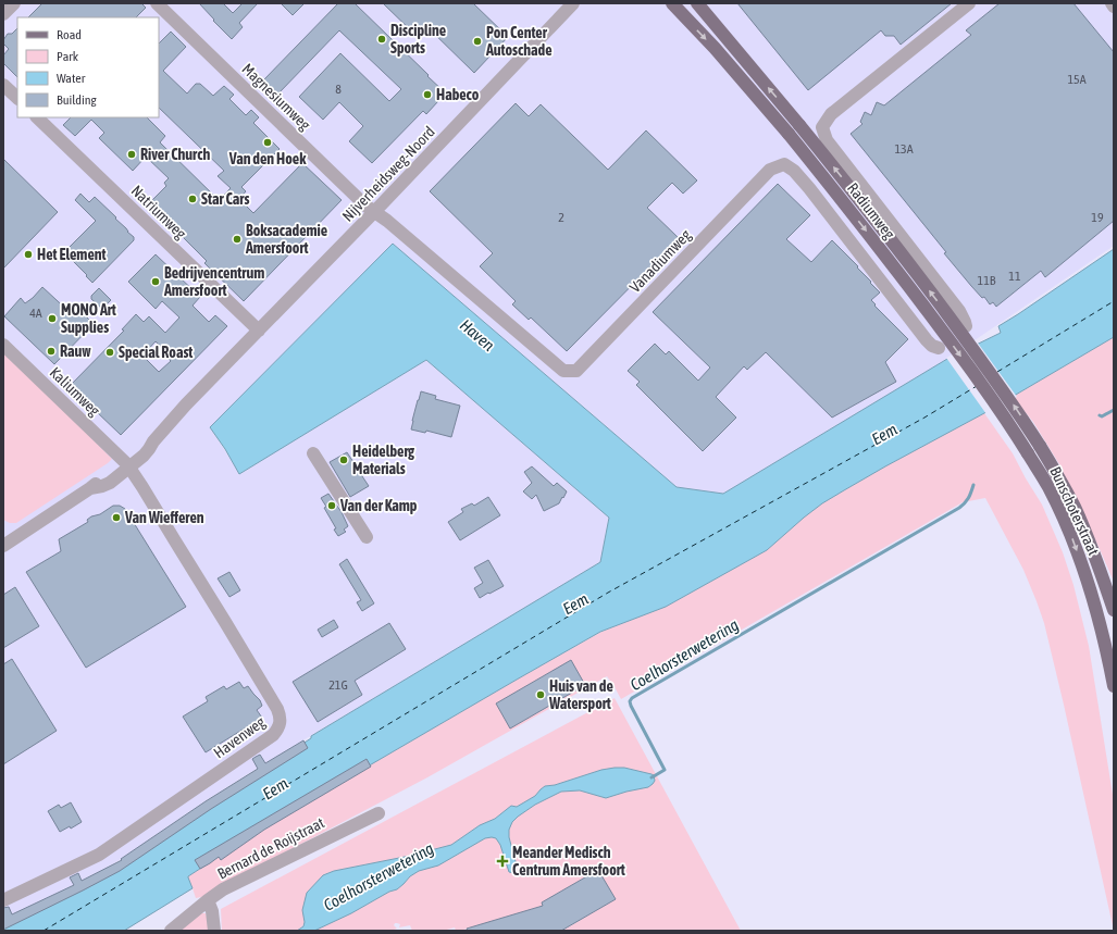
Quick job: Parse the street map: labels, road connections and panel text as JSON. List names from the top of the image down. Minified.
{"streets":{"main road":["Radiumweg","Bunschoterstraat"],"street":["Magnesiumweg","Nijverheidsweg-Noord","Natriumweg","Vanadiumweg","Kaliumweg","Havenweg","Bernard de Roijstraat"]},"crossings":[["Magnesiumweg","Nijverheidsweg-Noord"],["Magnesiumweg","Vanadiumweg"],["Nijverheidsweg-Noord","Natriumweg"],["Nijverheidsweg-Noord","Vanadiumweg"],["Nijverheidsweg-Noord","Kaliumweg"],["Nijverheidsweg-Noord","Havenweg"],["Radiumweg","Bunschoterstraat"],["Kaliumweg","Havenweg"]],"water":["Haven","Eem","Coelhorsterwetering"],"places":{"other":["Discipline Sports","Pon Center Autoschade","Habeco","Van den Hoek","River Church","Star Cars","Boksacademie Amersfoort","Het Element","Bedrijvencentrum Amersfoort","MONO Art Supplies","Rauw","Special Roast","Heidelberg Materials","Van der Kamp","Van Wiefferen","Huis van de Watersport"],"health":["Meander Medisch Centrum Amersfoort"]},"house_numbers":["15A","8","13A","2","19","11","11B","4A","21G"],"legend":["Road","Park","Water","Building"]}
